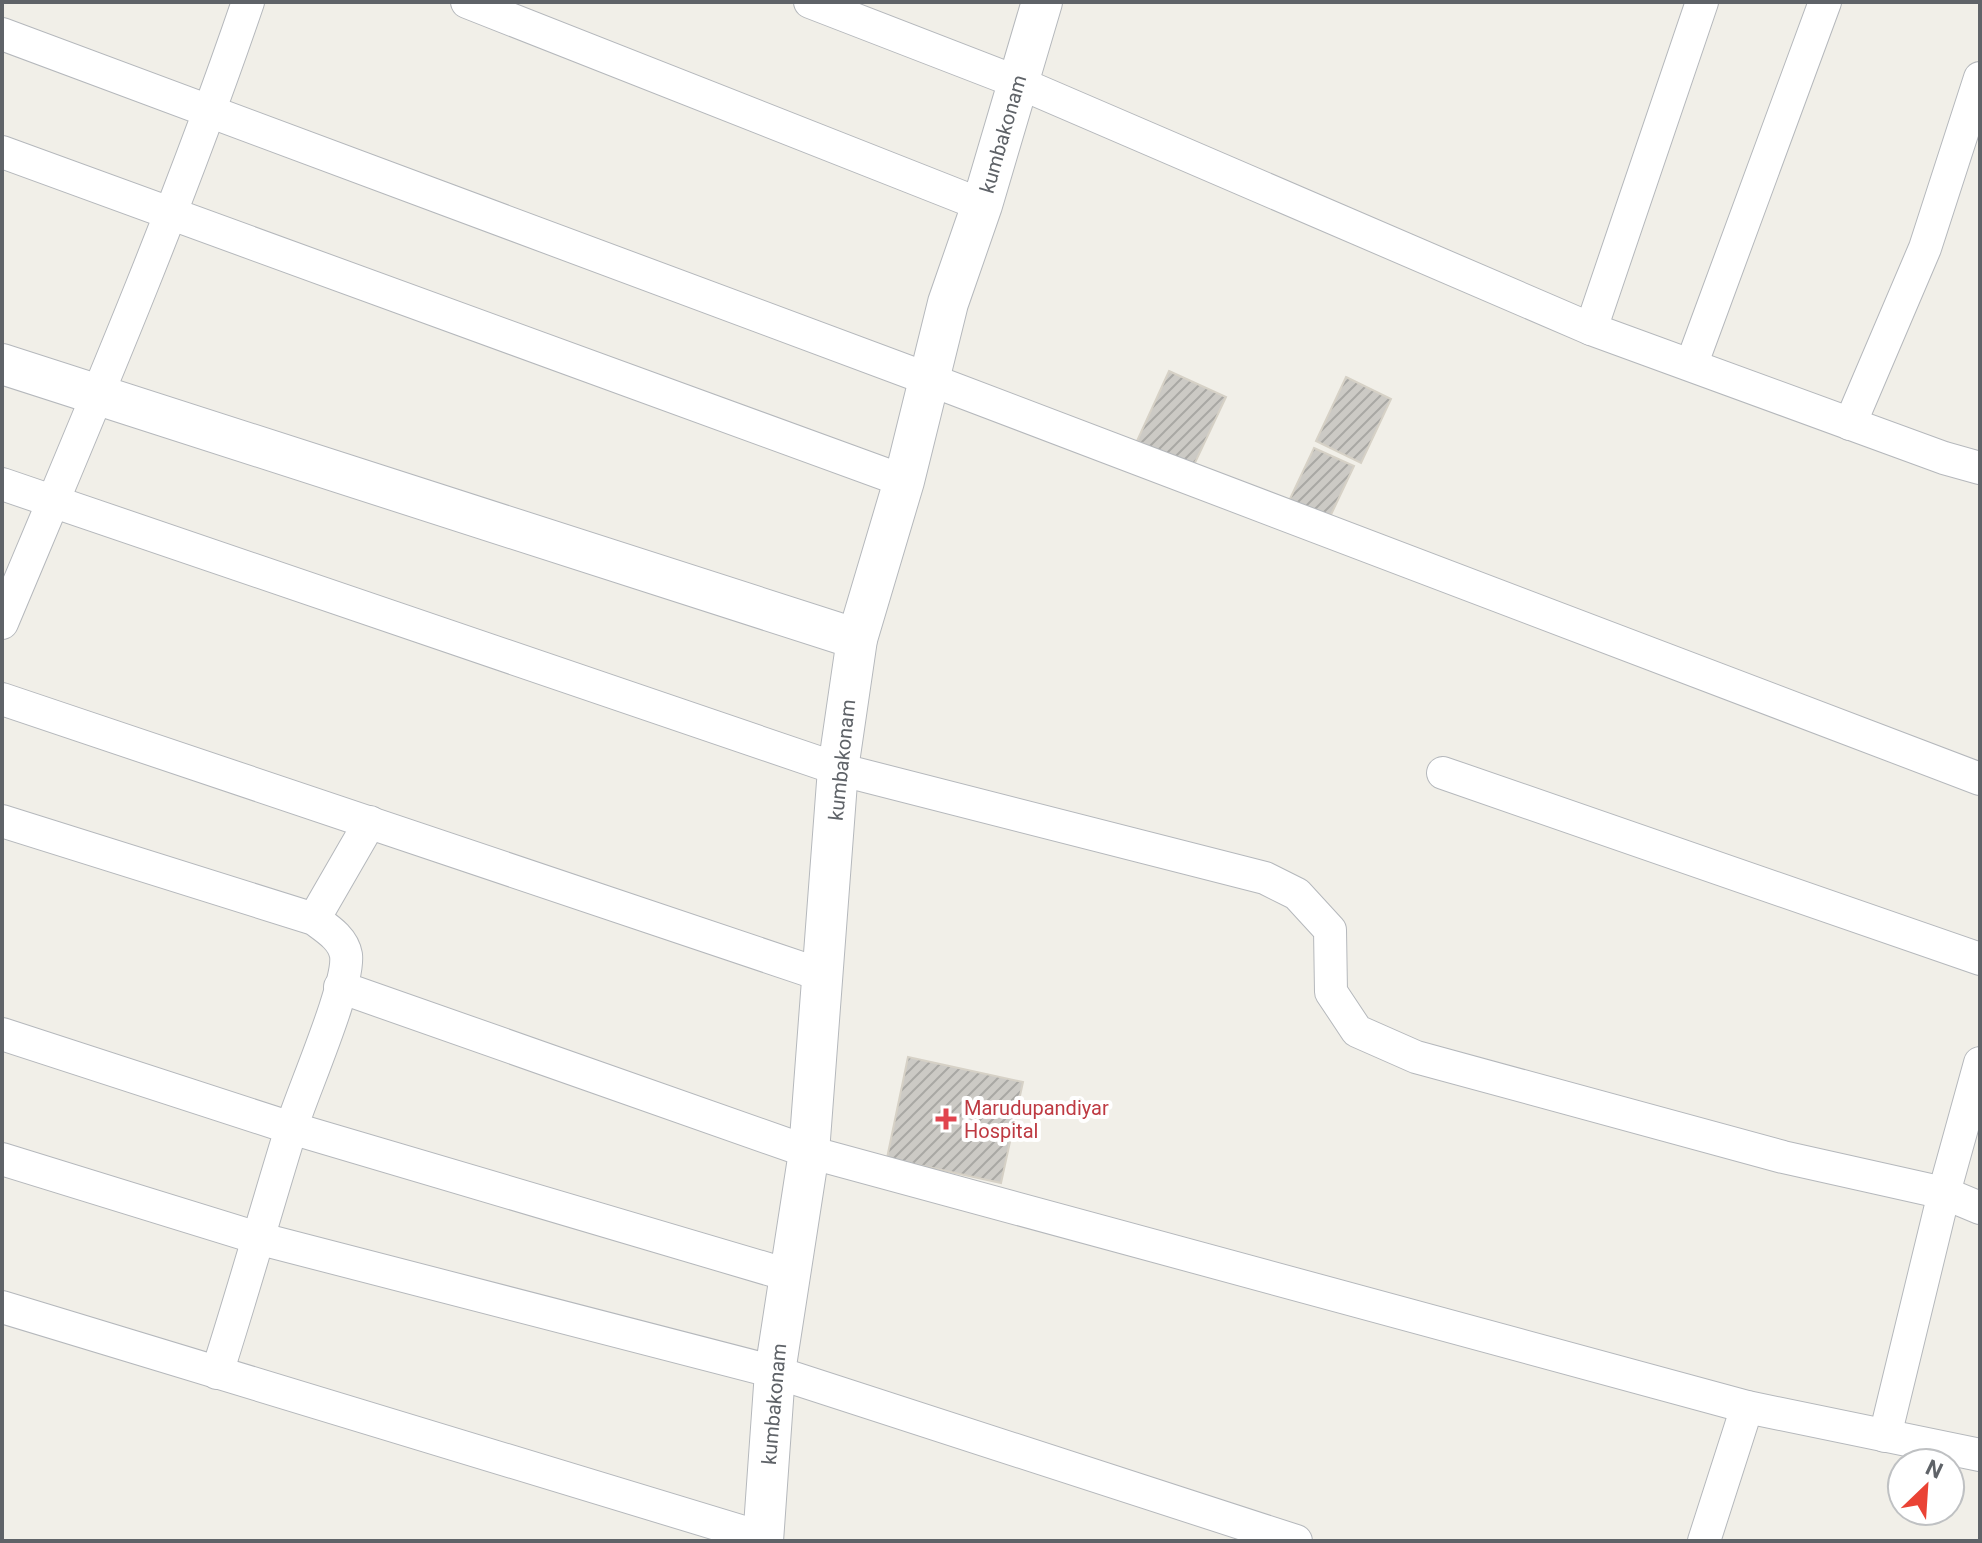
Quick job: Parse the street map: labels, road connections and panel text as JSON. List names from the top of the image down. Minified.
{"streets":{"street":["kumbakonam"]},"places":{"health":["Marudupandiyar Hospital"]},"north":"top right"}
